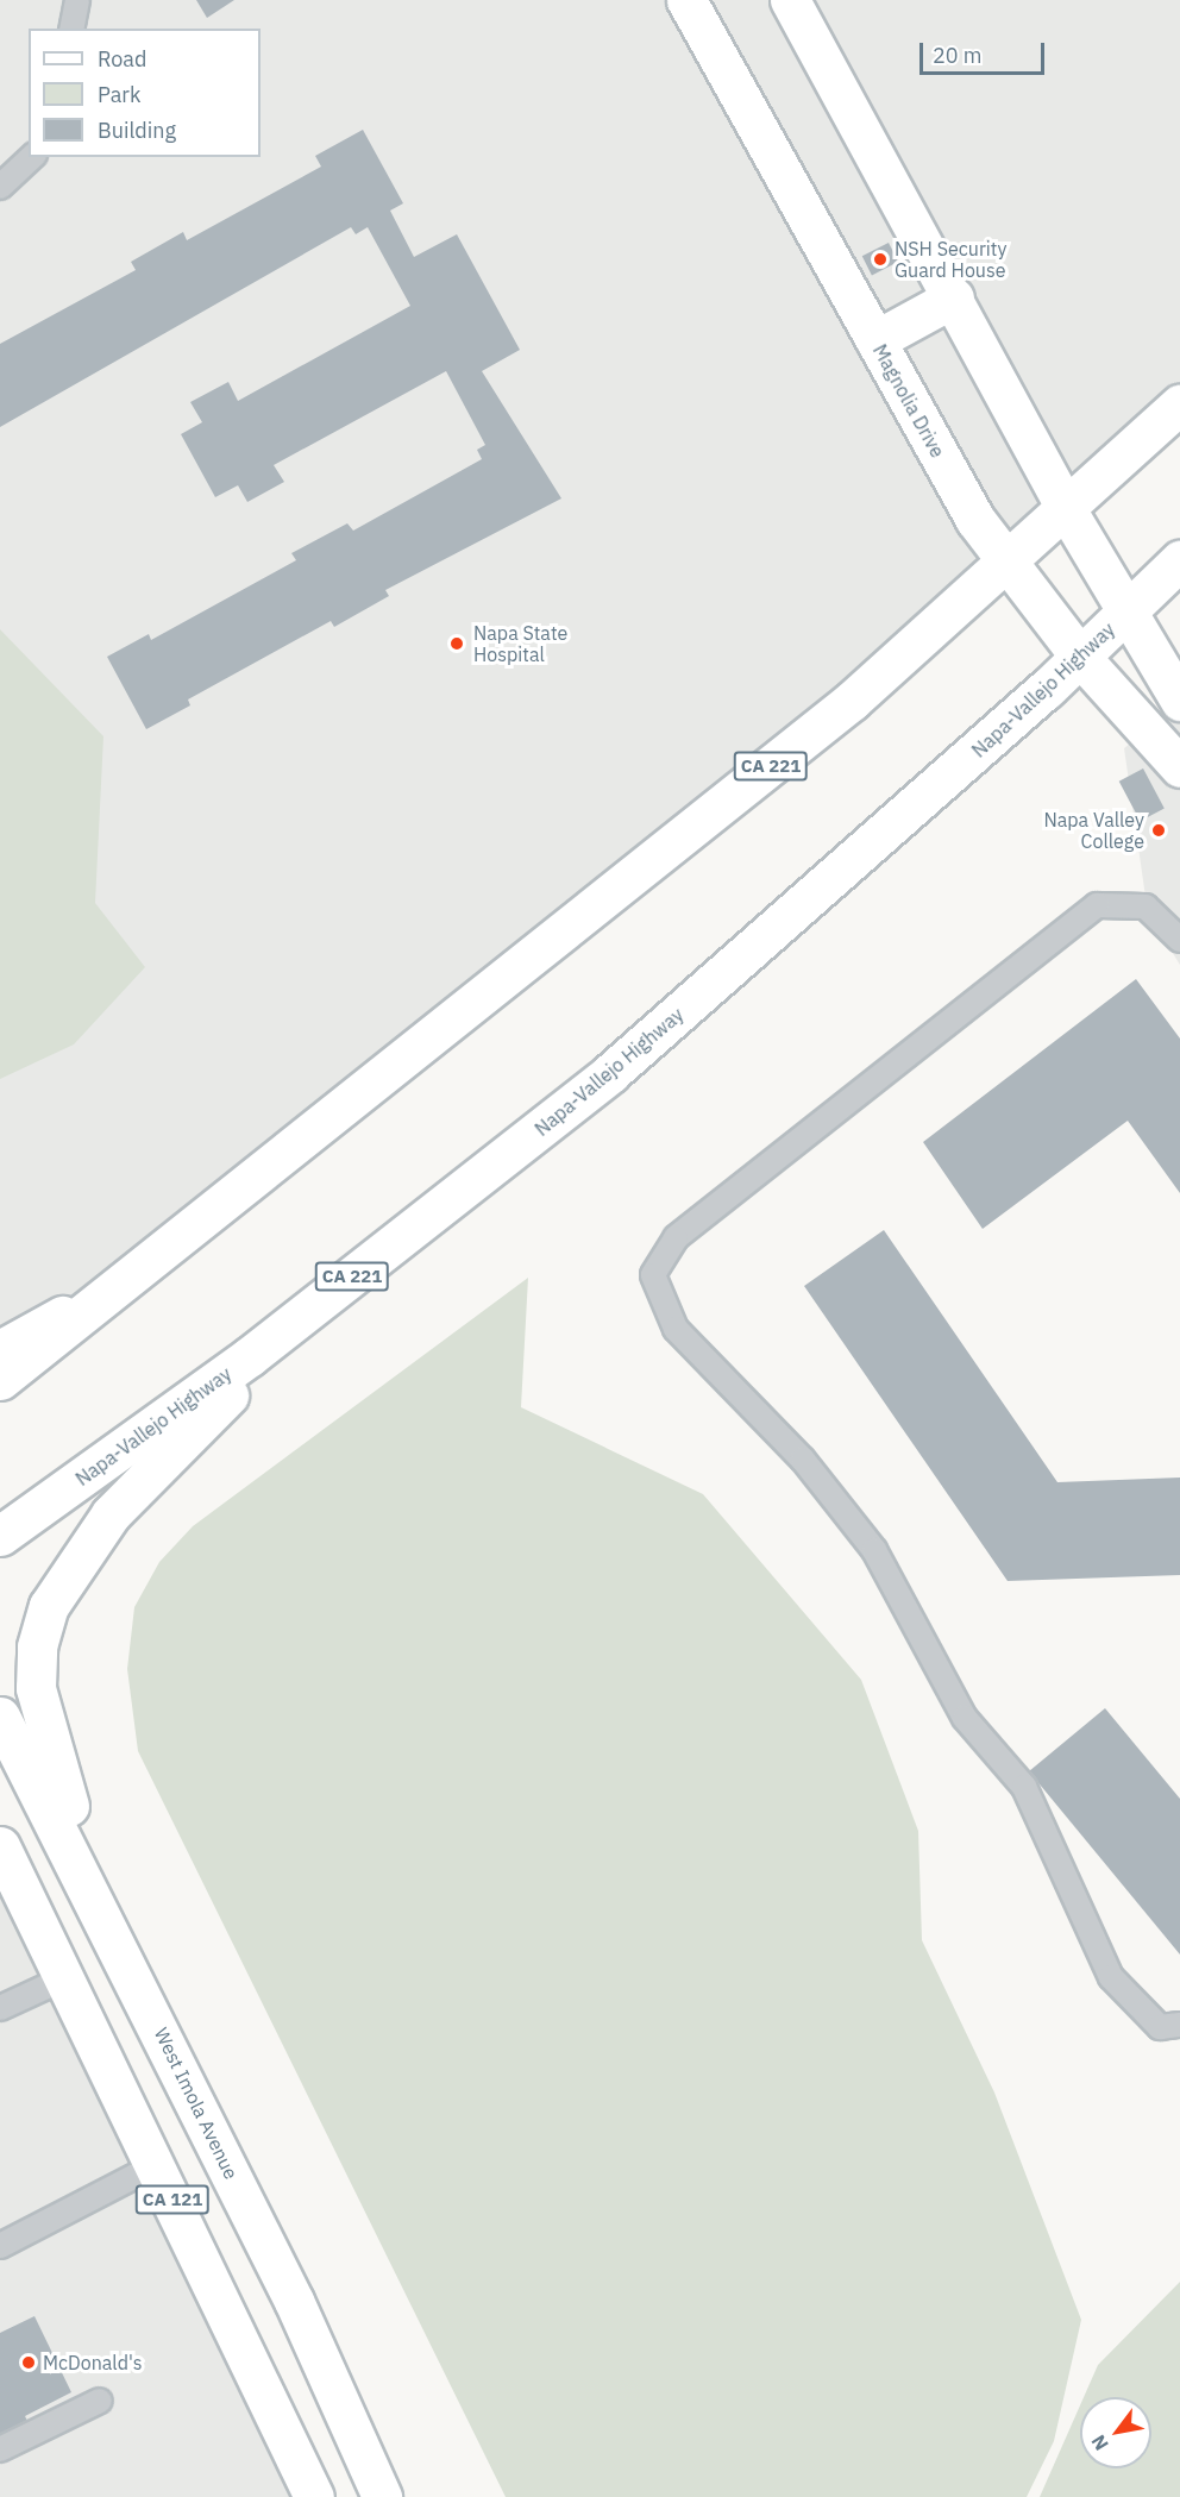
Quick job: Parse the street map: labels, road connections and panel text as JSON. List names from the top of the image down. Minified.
{"streets":{"main road":["Magnolia Drive","Napa-Vallejo Highway","CA 221","West Imola Avenue","CA 121"]},"crossings":[["Magnolia Drive","Napa-Vallejo Highway"],["Magnolia Drive","CA 221"]],"places":["NSH Security Guard House","Napa State Hospital","Napa Valley College","McDonald's"],"legend":["Road","Park","Building"],"scale_bar":"20 m","north":"bottom left"}
